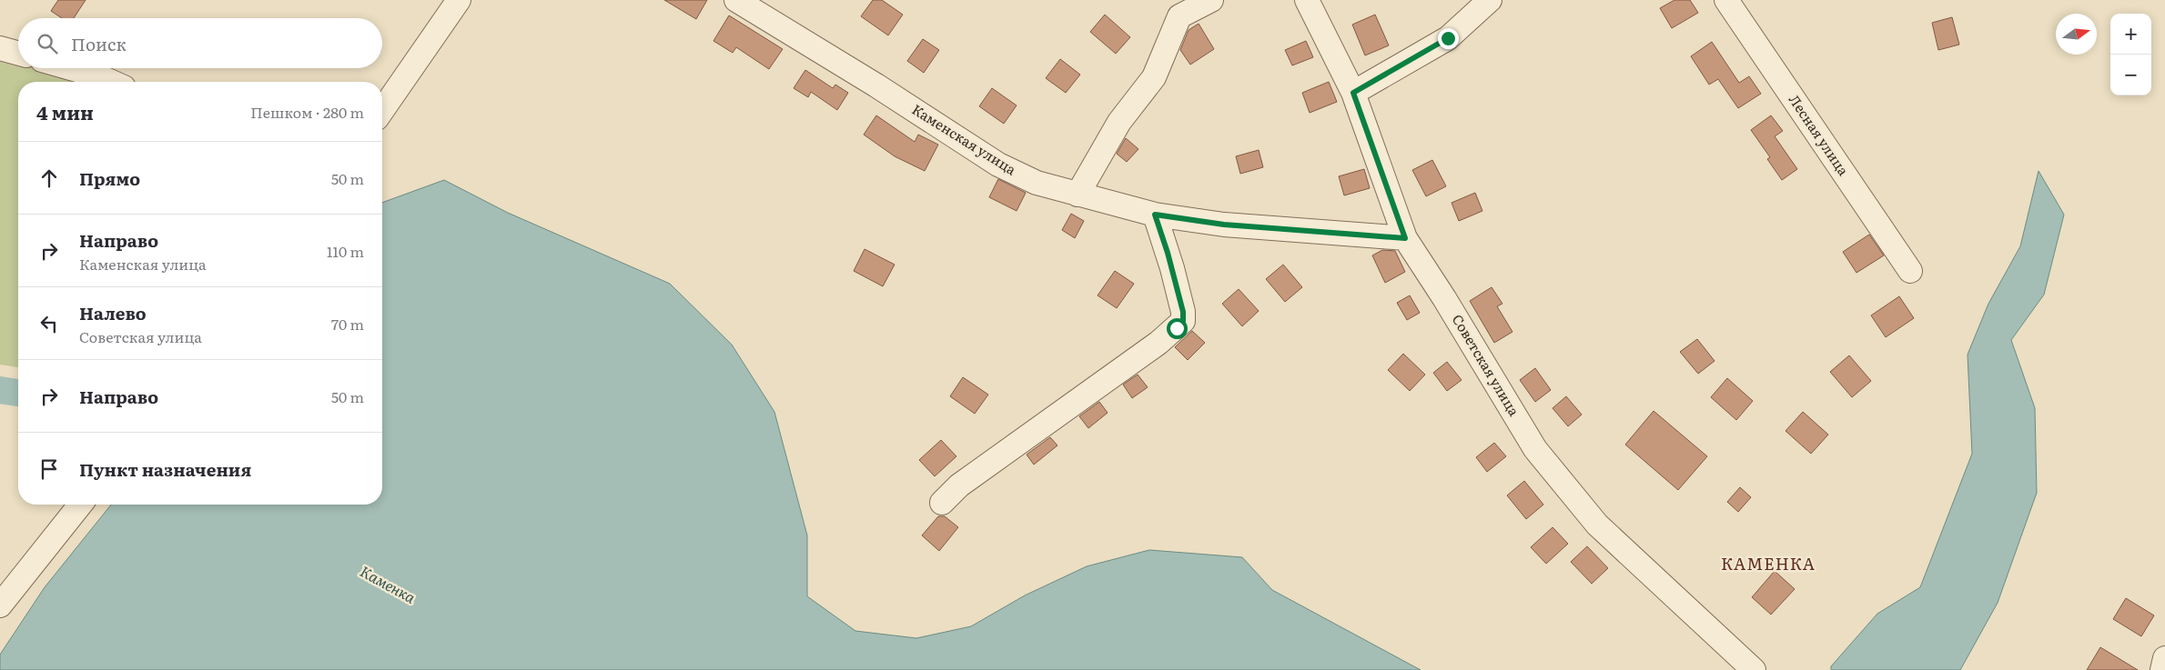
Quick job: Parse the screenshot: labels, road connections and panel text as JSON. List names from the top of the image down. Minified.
{"streets":{"street":["Лесная улица","Каменская улица","Советская улица"]},"crossings":[["Каменская улица","Советская улица"]],"districts":["КАМЕНКА"],"water":["Каменка"],"north":"right","page":{"map_buttons":["+","−"],"search":"Поиск","heading":["4 мин","Пешком · 280 m"],"list":[["Прямо","50 m"],["Направо","Каменская улица","110 m"],["Налево","Советская улица","70 m"],["Направо","50 m"],"Пункт назначения"]}}
